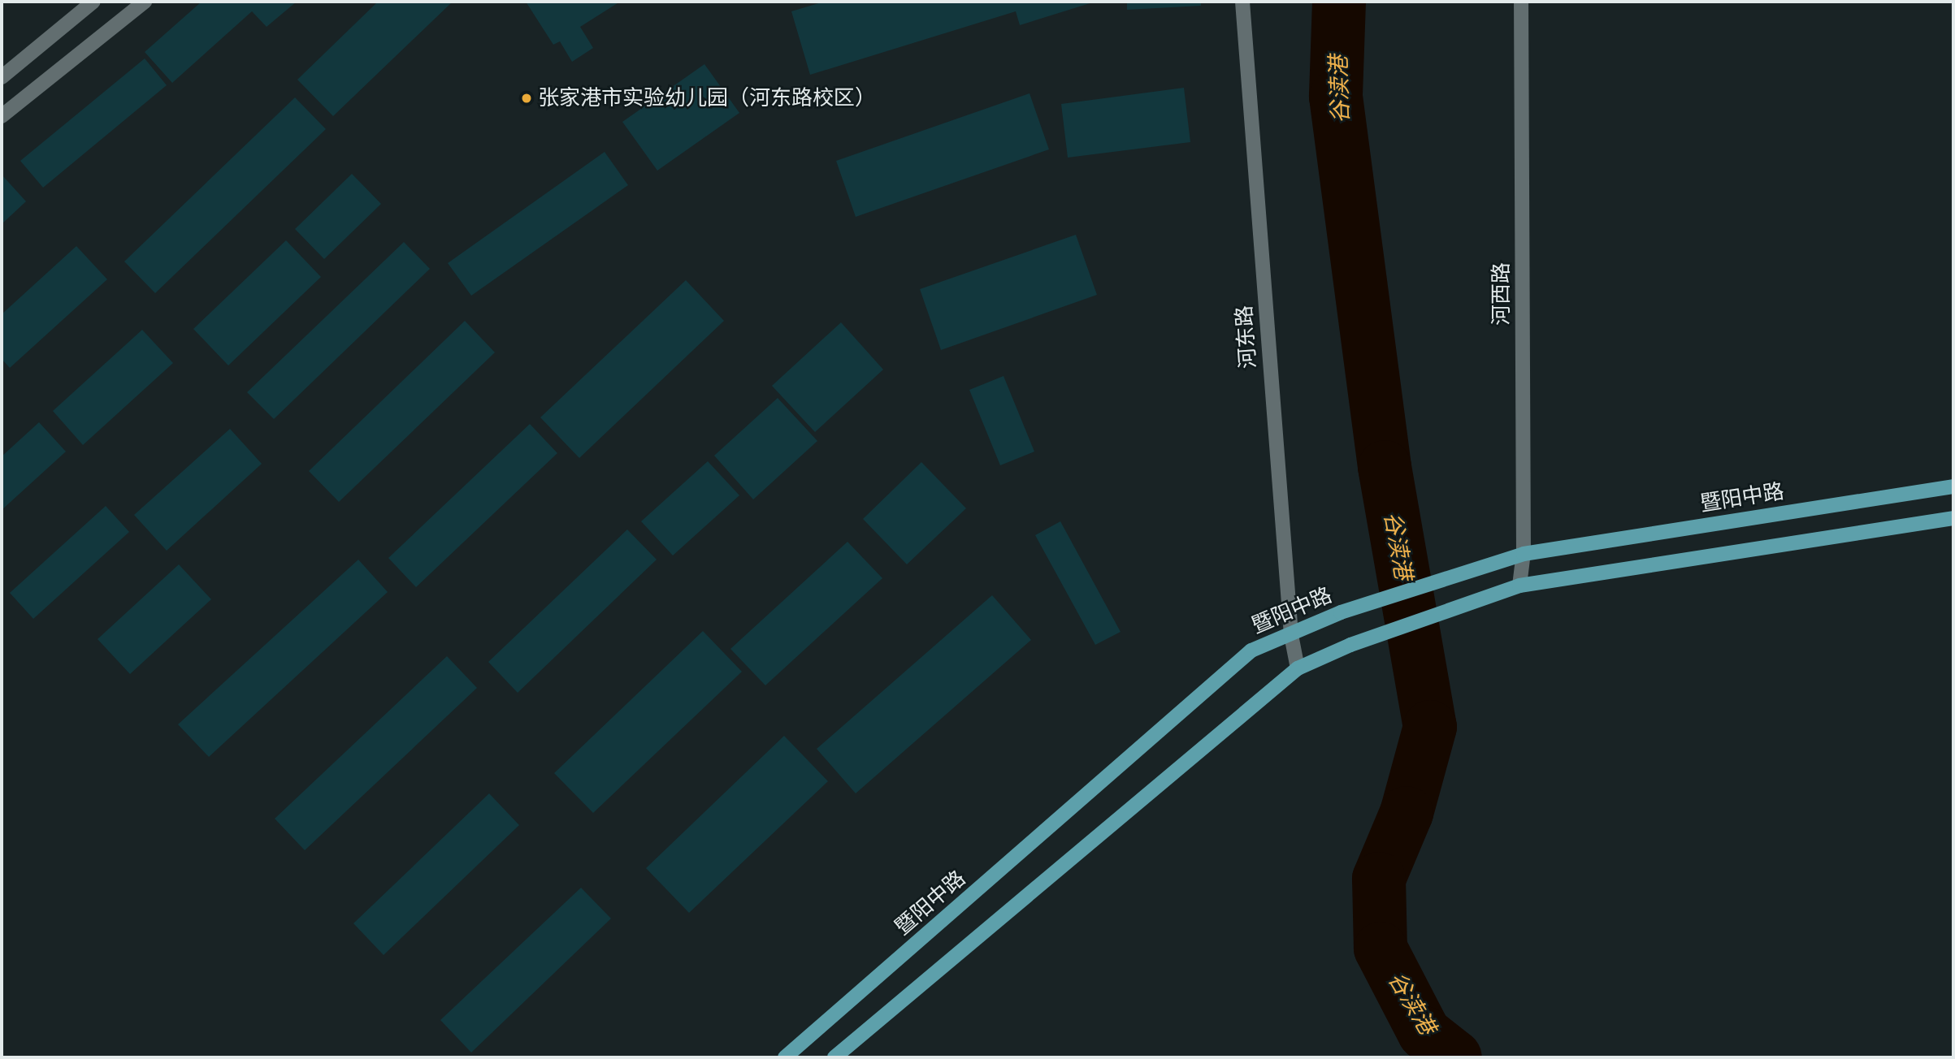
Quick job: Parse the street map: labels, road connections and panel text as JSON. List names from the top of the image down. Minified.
{"streets":{"main road":["暨阳中路"],"street":["河西路","河东路"]},"crossings":[["河西路","暨阳中路"],["河东路","暨阳中路"]],"water":["谷渎港"],"places":["张家港市实验幼儿园（河东路校区）"]}
